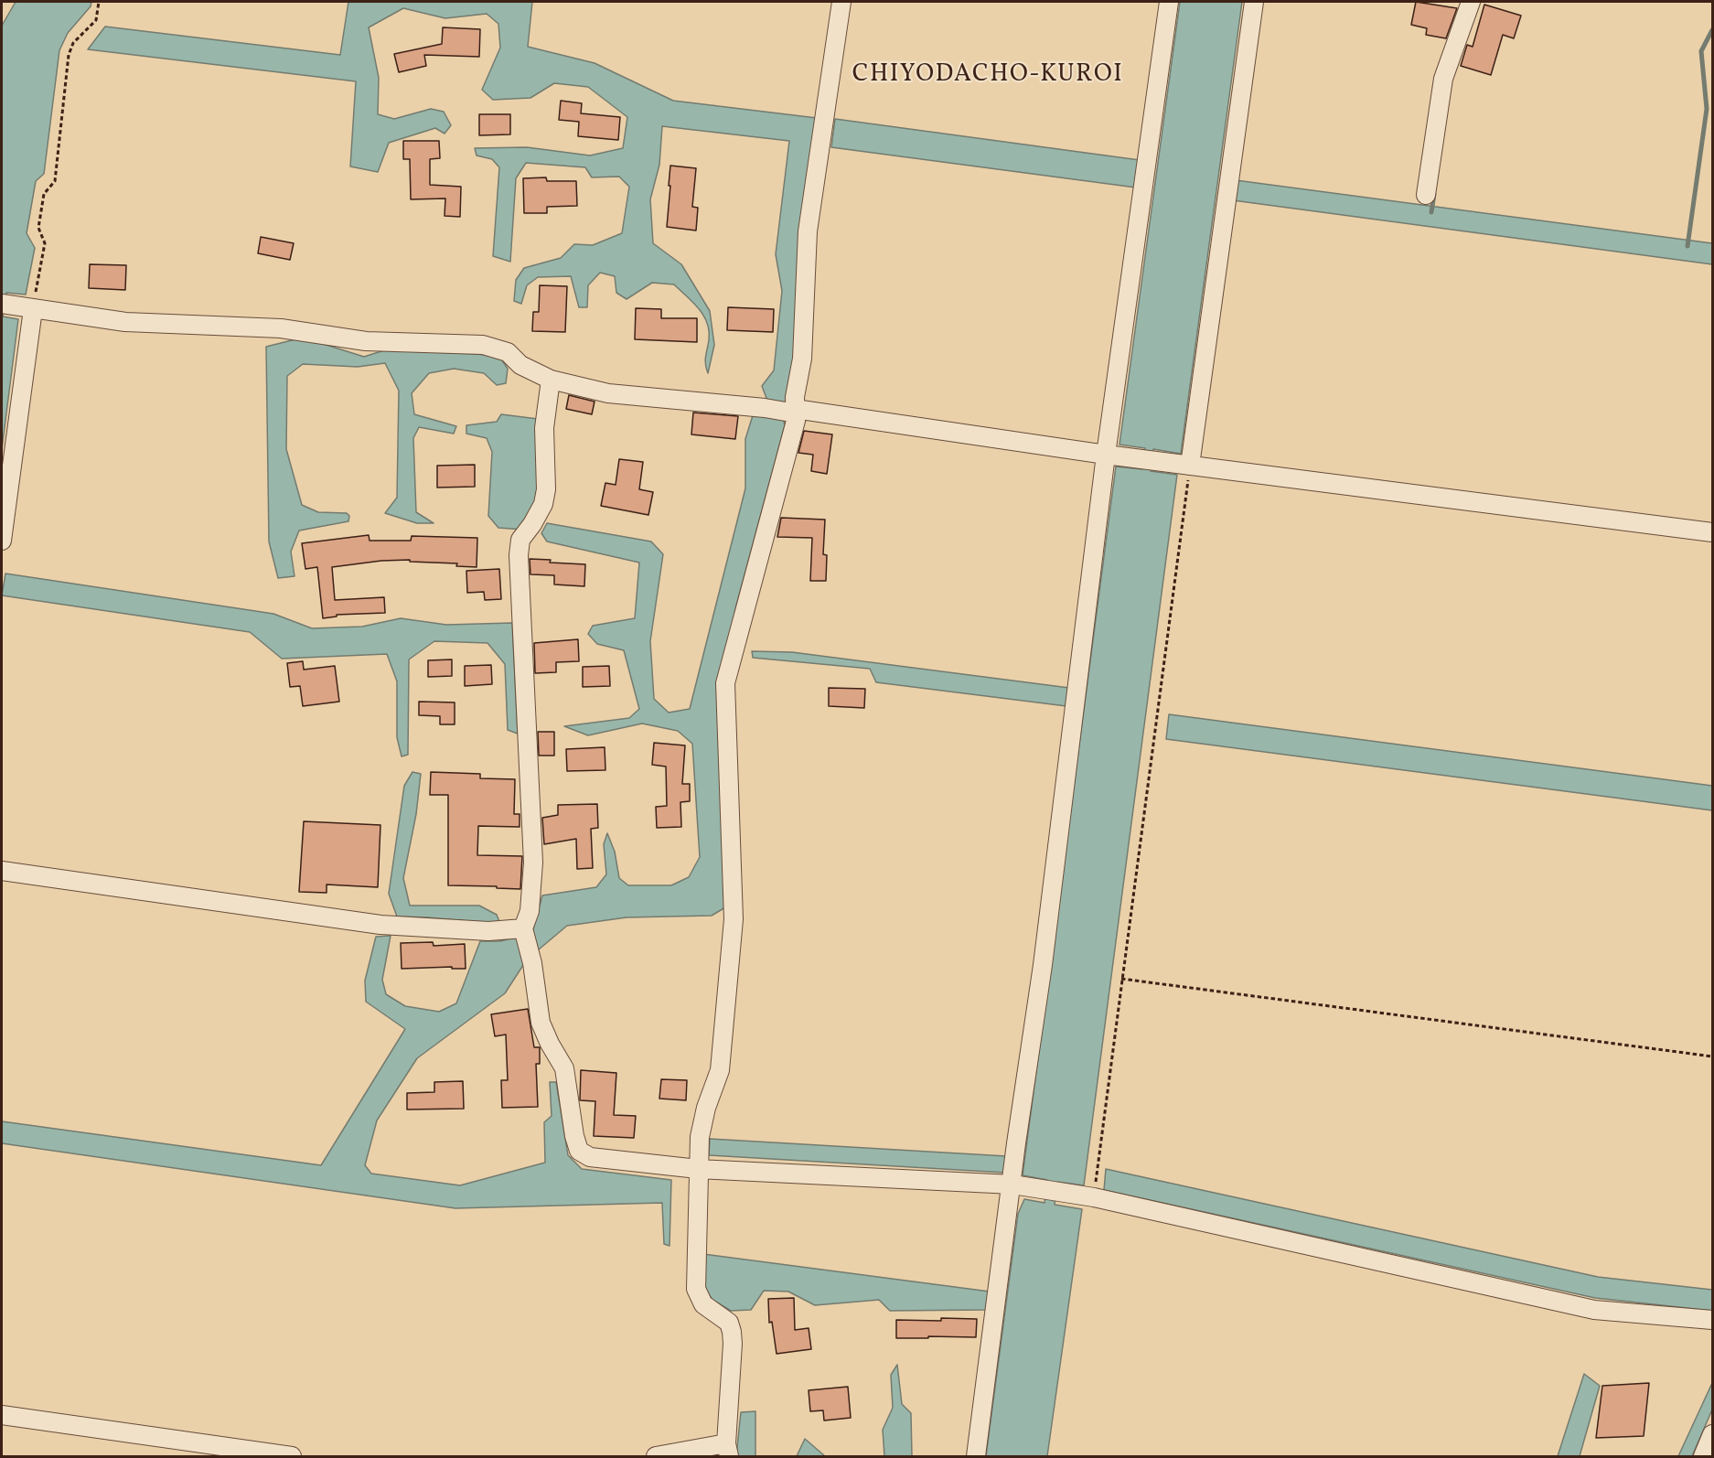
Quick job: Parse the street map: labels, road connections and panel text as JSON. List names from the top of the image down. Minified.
{"districts":["CHIYODACHO-KUROI"]}
